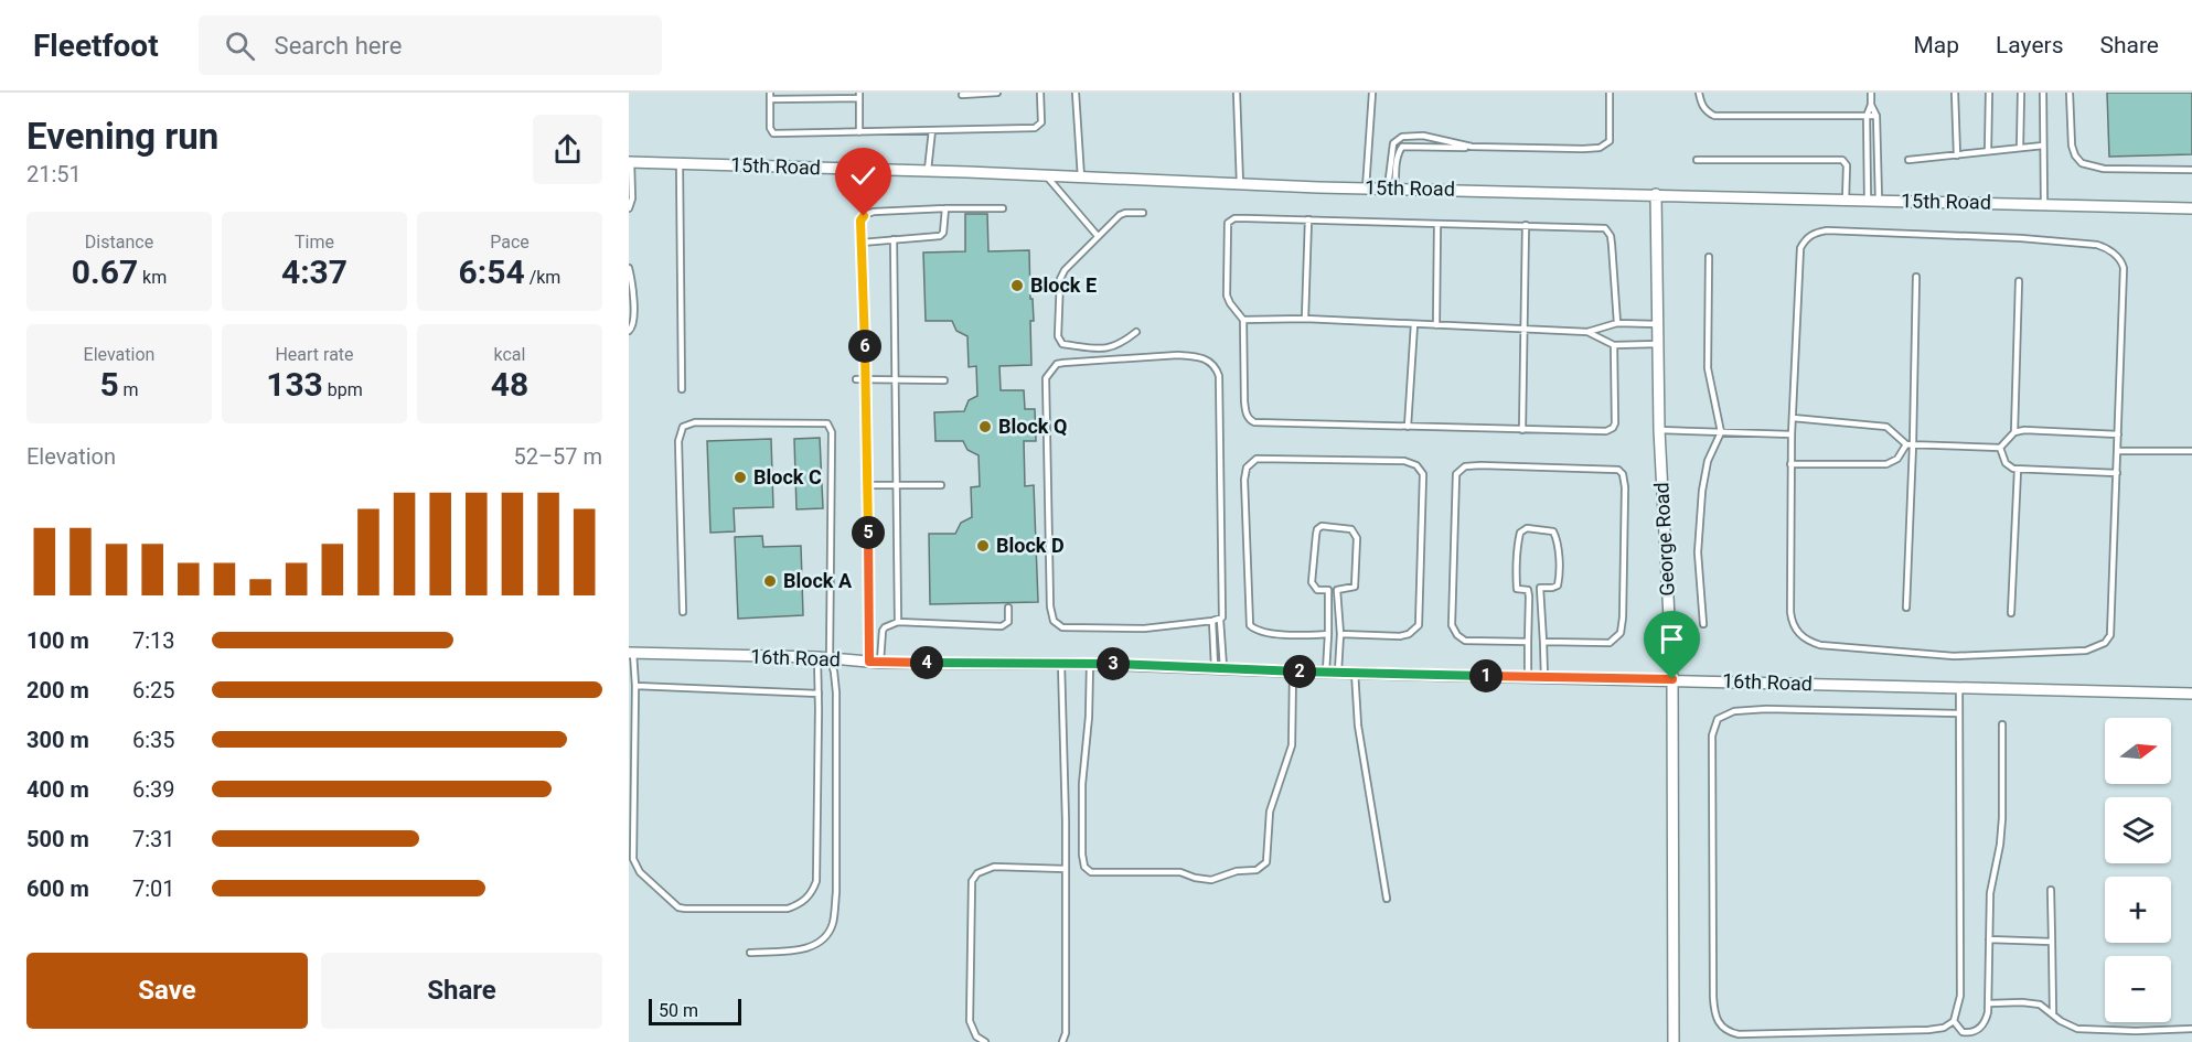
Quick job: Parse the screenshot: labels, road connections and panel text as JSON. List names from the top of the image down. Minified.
{"streets":{"street":["15th Road","George Road","16th Road"]},"crossings":[["15th Road","George Road"],["George Road","16th Road"]],"places":["Block E","Block Q","Block C","Block D","Block A"],"scale_bar":"50 m","north":"right","page":{"header":"Fleetfoot","search":"Search here","nav":["Map","Layers","Share"],"heading":["Evening run","21:51"],"stats":[["Distance","0.67 km"],["Time","4:37"],["Pace","6:54 /km"],["Elevation","5 m"],["Heart rate","133 bpm"],["kcal","48"]],"pins":["6","5","4","3","2","1"],"chart":["Elevation","52–57 m"],"list":[{"name":"100 m","note":"7:13"},{"name":"200 m","note":"6:25"},{"name":"300 m","note":"6:35"},{"name":"400 m","note":"6:39"},{"name":"500 m","note":"7:31"},{"name":"600 m","note":"7:01"}],"map_buttons":["+","−"],"buttons":["Save","Share"],"scale":"50 m"}}
